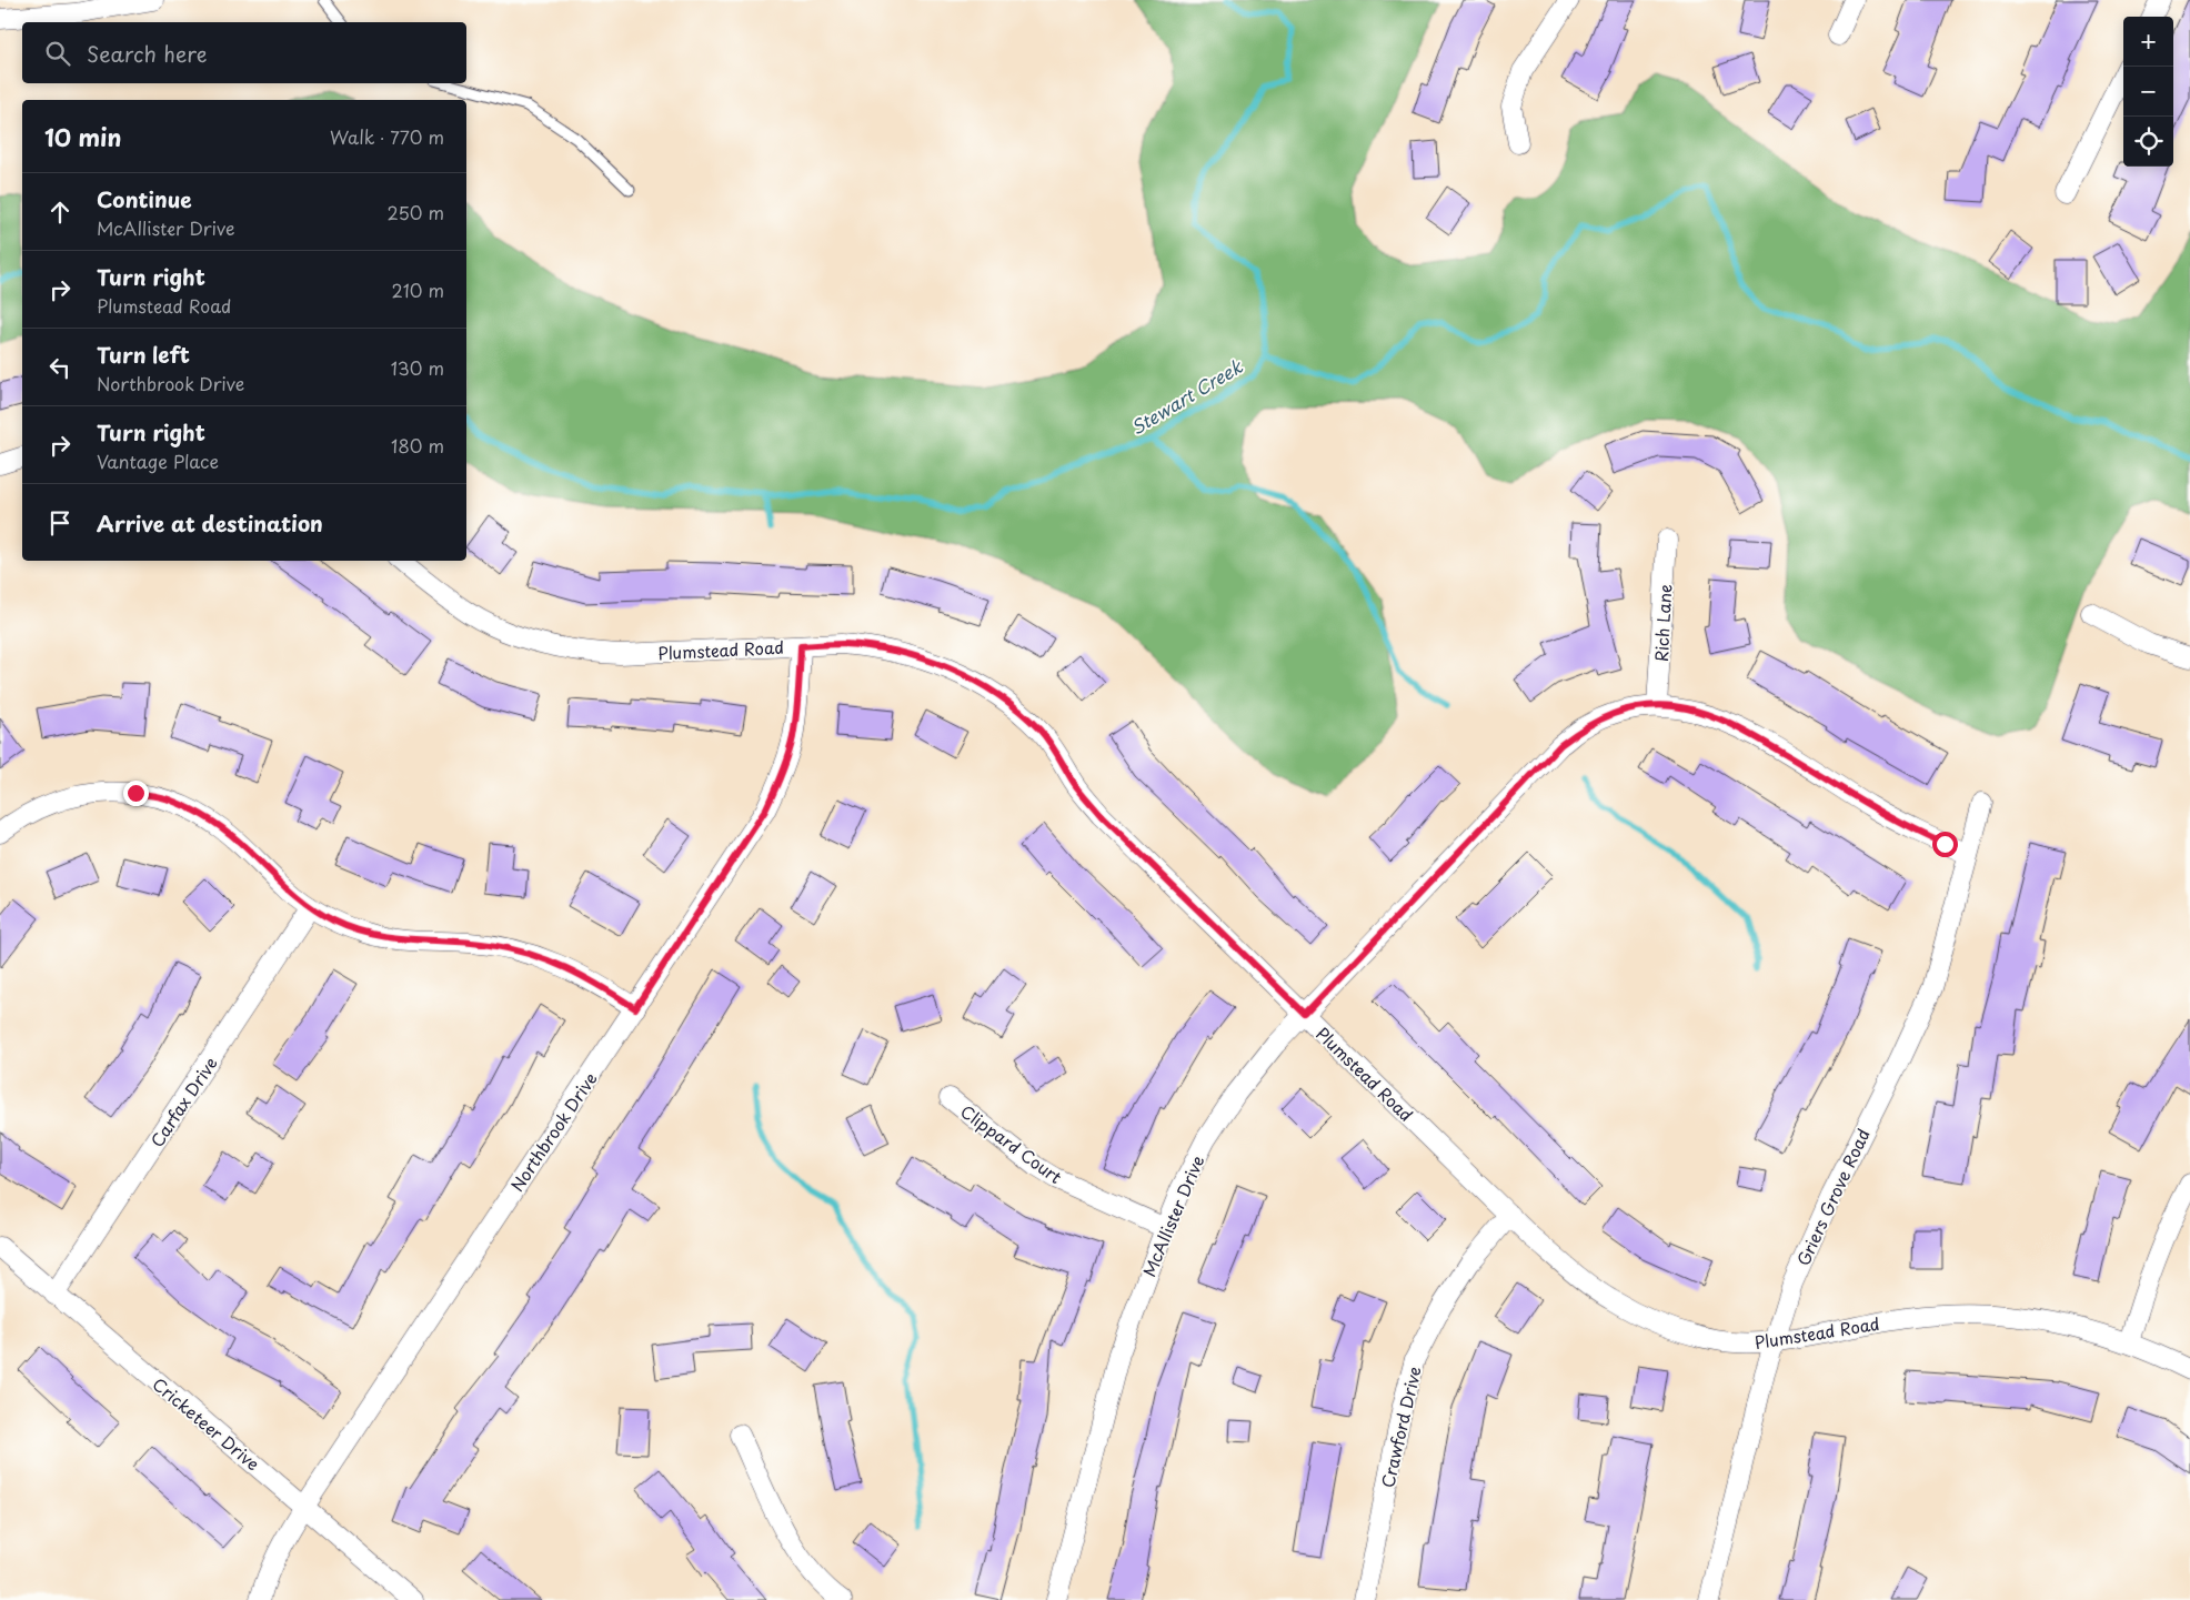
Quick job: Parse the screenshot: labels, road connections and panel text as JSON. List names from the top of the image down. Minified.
{"streets":{"street":["Rich Lane","Plumstead Road","Carfax Drive","Northbrook Drive","Clippard Court","Griers Grove Road","McAllister Drive","Cricketeer Drive","Crawford Drive"]},"crossings":[["Rich Lane","McAllister Drive"],["Plumstead Road","Northbrook Drive"],["Plumstead Road","Griers Grove Road"],["Plumstead Road","McAllister Drive"],["Plumstead Road","Crawford Drive"],["Carfax Drive","Cricketeer Drive"],["Northbrook Drive","Cricketeer Drive"],["Clippard Court","McAllister Drive"],["Griers Grove Road","McAllister Drive"]],"water":["Stewart Creek"],"page":{"map_buttons":["+","−"],"search":"Search here","heading":["10 min","Walk · 770 m"],"list":[["Continue","McAllister Drive","250 m"],["Turn right","Plumstead Road","210 m"],["Turn left","Northbrook Drive","130 m"],["Turn right","Vantage Place","180 m"],"Arrive at destination"]}}
